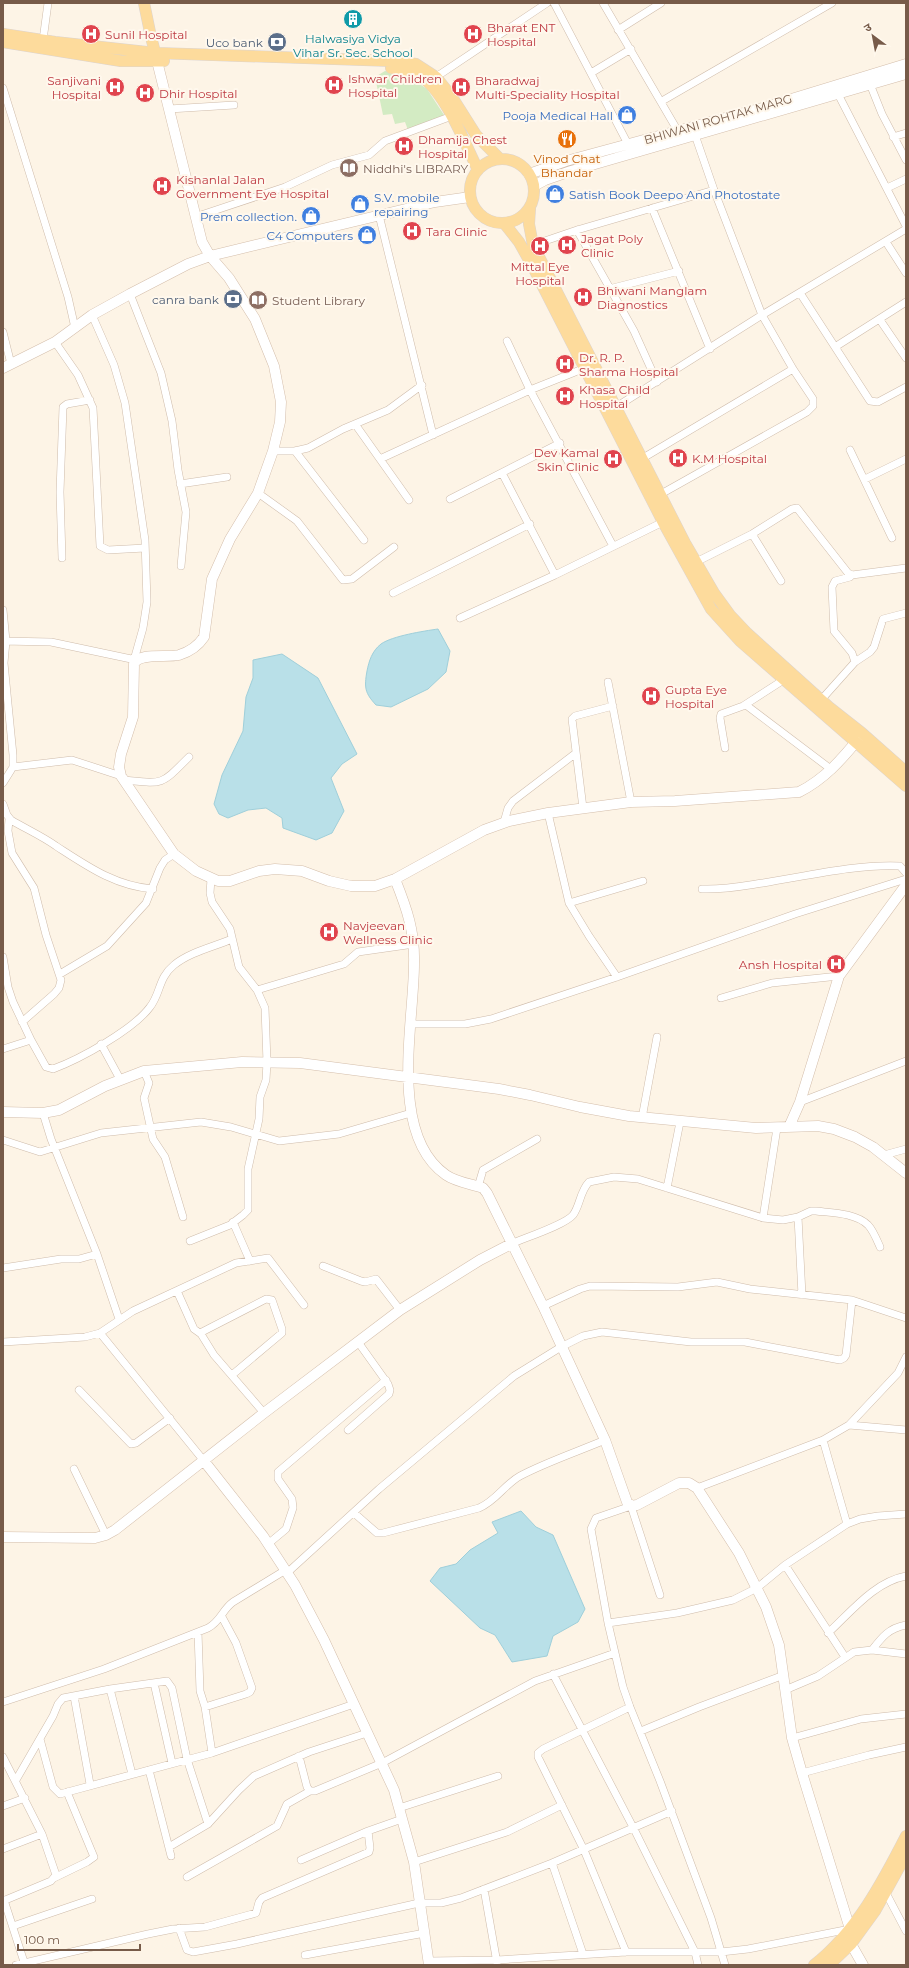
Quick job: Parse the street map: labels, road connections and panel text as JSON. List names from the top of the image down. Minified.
{"streets":{"street":["BHIWANI ROHTAK MARG"]},"places":{"building":["Halwasiya Vidya Vihar Sr. Sec. School"],"hospital":["Sunil Hospital","Bharat ENT Hospital","Ishwar Children Hospital","Sanjivani Hospital","Bharadwaj Multi-Speciality Hospital","Dhir Hospital","Dhamija Chest Hospital","Kishanlal Jalan Government Eye Hospital","Tara Clinic","Jagat Poly Clinic","Mittal Eye Hospital","Bhiwani Manglam Diagnostics","Dr. R. P. Sharma Hospital","Khasa Child Hospital","K.M Hospital","Dev Kamal Skin Clinic","Gupta Eye Hospital","Navjeevan Wellness Clinic","Ansh Hospital"],"bank":["Uco bank","canra bank"],"shop":["Pooja Medical Hall","Satish Book Deepo And Photostate","S.V. mobile repairing","Prem collection.","C4 Computers"],"restaurant":["Vinod Chat Bhandar"],"library":["Niddhi's LIBRARY","Student Library"]},"scale_bar":"100 m","north":"top left"}
